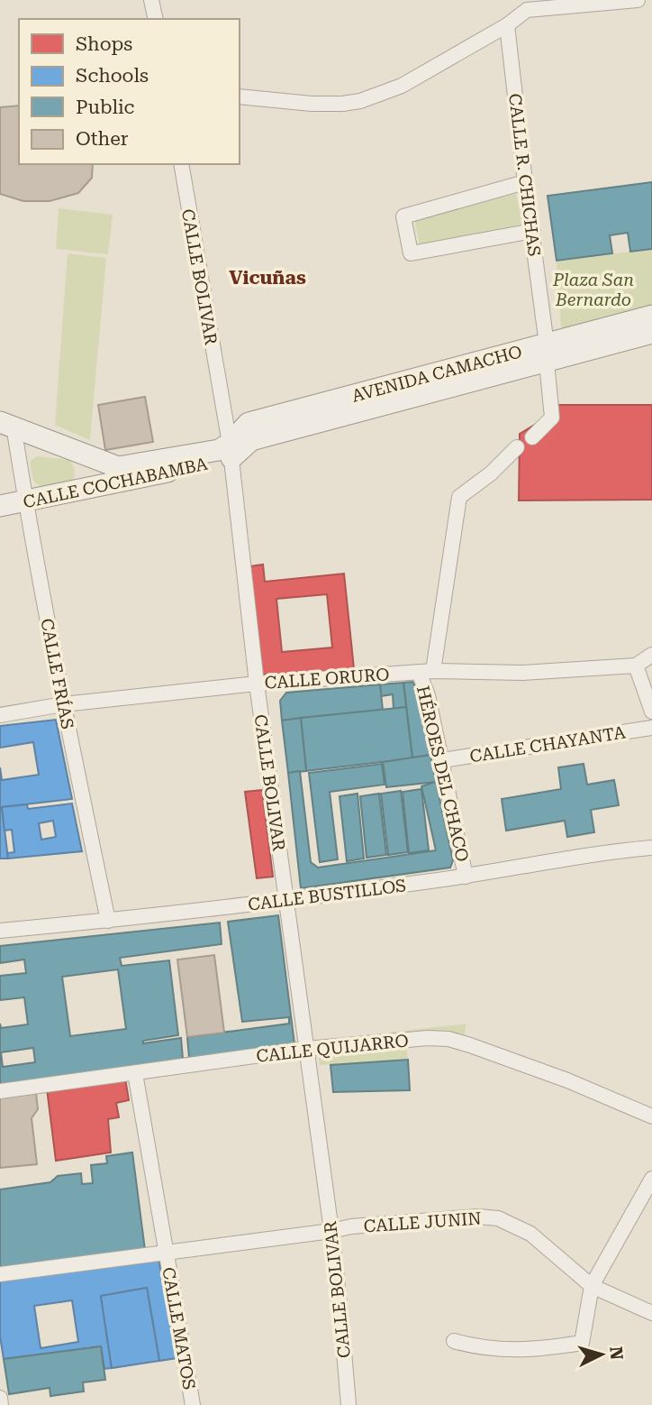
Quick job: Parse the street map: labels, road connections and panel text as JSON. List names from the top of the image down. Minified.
{"streets":{"main road":["AVENIDA CAMACHO","CALLE COCHABAMBA"],"street":["CALLE R. CHICHAS","CALLE BOLIVAR","CALLE FRÍAS","CALLE ORURO","CALLE CHAYANTA","HÉROES DEL CHACO","CALLE BUSTILLOS","CALLE QUIJARRO","CALLE JUNIN","CALLE MATOS"]},"crossings":[["CALLE R. CHICHAS","AVENIDA CAMACHO"],["CALLE BOLIVAR","AVENIDA CAMACHO"],["CALLE BOLIVAR","CALLE COCHABAMBA"],["CALLE BOLIVAR","CALLE ORURO"],["CALLE BOLIVAR","CALLE BUSTILLOS"],["CALLE BOLIVAR","CALLE QUIJARRO"],["CALLE BOLIVAR","CALLE JUNIN"],["AVENIDA CAMACHO","CALLE COCHABAMBA"],["CALLE COCHABAMBA","CALLE FRÍAS"],["CALLE FRÍAS","CALLE ORURO"],["CALLE FRÍAS","CALLE BUSTILLOS"],["CALLE ORURO","HÉROES DEL CHACO"],["CALLE CHAYANTA","HÉROES DEL CHACO"],["HÉROES DEL CHACO","CALLE BUSTILLOS"],["CALLE QUIJARRO","CALLE MATOS"],["CALLE JUNIN","CALLE MATOS"]],"districts":["Vicuñas"],"parks":["Plaza San Bernardo"],"legend":["Shops","Schools","Public","Other"],"north":"right"}
